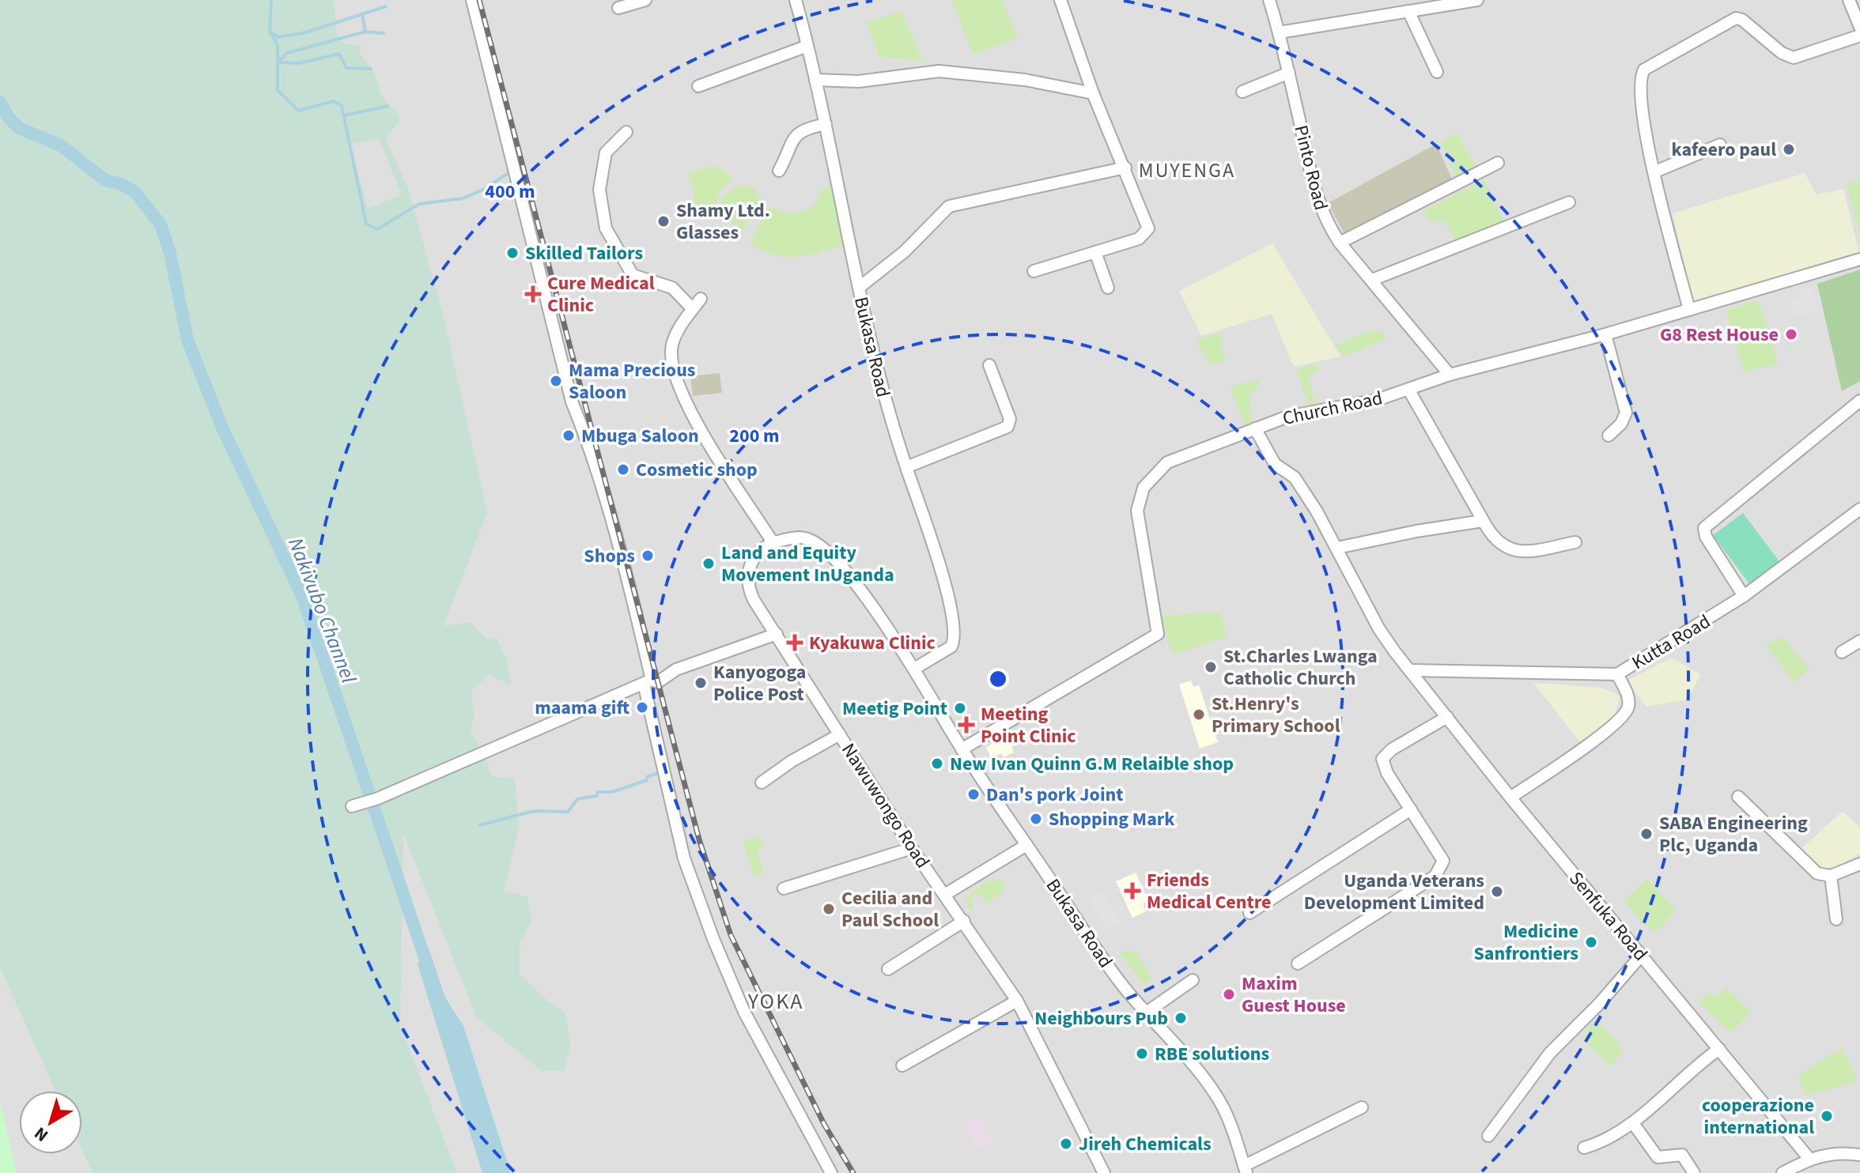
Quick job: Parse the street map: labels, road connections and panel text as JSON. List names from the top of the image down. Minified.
{"streets":{"street":["Pinto Road","Bukasa Road","Church Road","Kutta Road","Nawuwongo Road","Senfuka Road"]},"crossings":[["Pinto Road","Church Road"],["Bukasa Road","Church Road"],["Bukasa Road","Nawuwongo Road"],["Church Road","Senfuka Road"],["Kutta Road","Senfuka Road"]],"districts":["MUYENGA","YOKA"],"water":["Nakivubo Channel"],"places":{"other":["kafeero paul","Shamy Ltd. Glasses","Skilled Tailors","G8 Rest House","Mama Precious Saloon","Mbuga Saloon","Cosmetic shop","Shops","Land and Equity Movement InUganda","St.Charles Lwanga Catholic Church","Kanyogoga Police Post","maama gift","Meetig Point","St.Henry's Primary School","New Ivan Quinn G.M Relaible shop","Dan's pork Joint","Shopping Mark","SABA Engineering Plc, Uganda","Uganda Veterans Development Limited","Cecilia and Paul School","Medicine Sanfrontiers","Maxim Guest House","Neighbours Pub","RBE solutions","cooperazione international","Jireh Chemicals"],"health":["Cure Medical Clinic","Kyakuwa Clinic","Meeting Point Clinic","Friends Medical Centre"]},"north":"bottom left","rings":["400 m","200 m"]}
